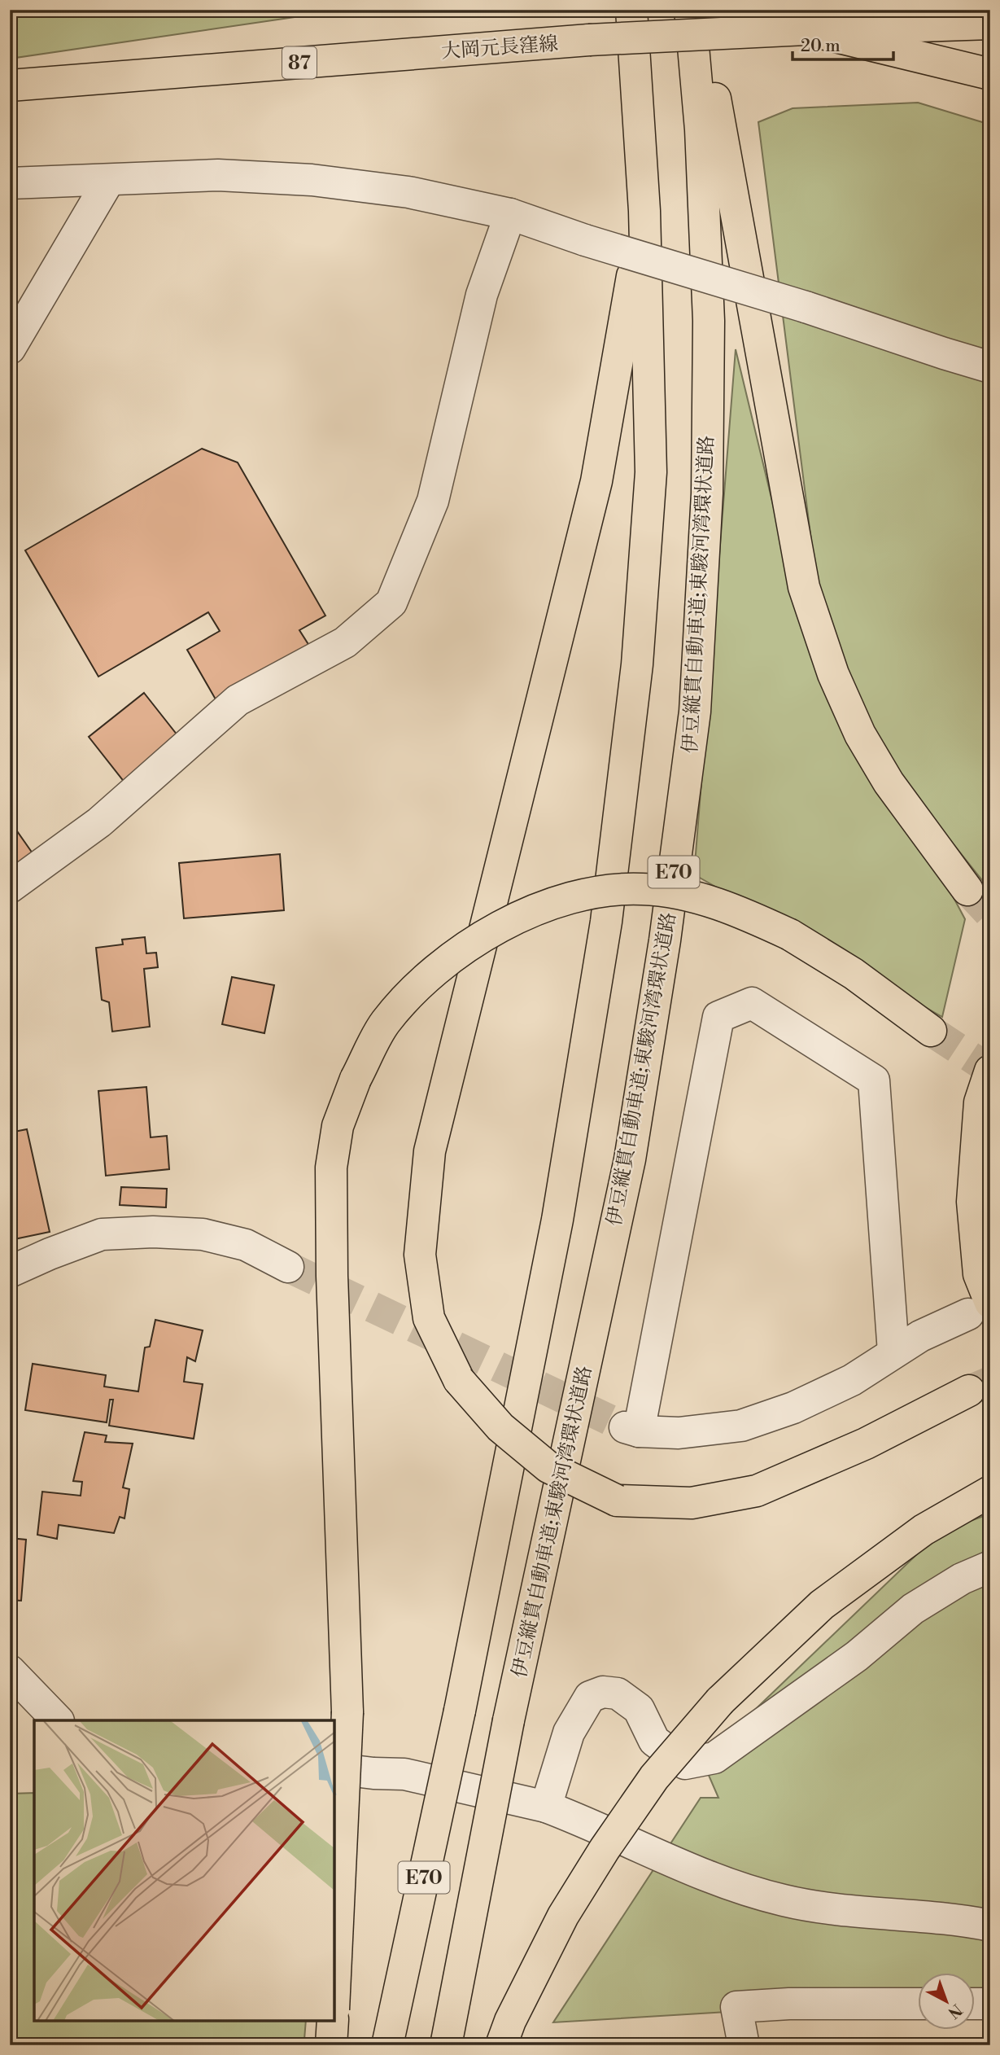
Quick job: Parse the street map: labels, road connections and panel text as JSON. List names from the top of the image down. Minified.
{"streets":{"main road":["大岡元長窪線","87","伊豆縦貫自動車道;東駿河湾環状道路","E70"]},"scale_bar":"20 m","north":"bottom right"}
